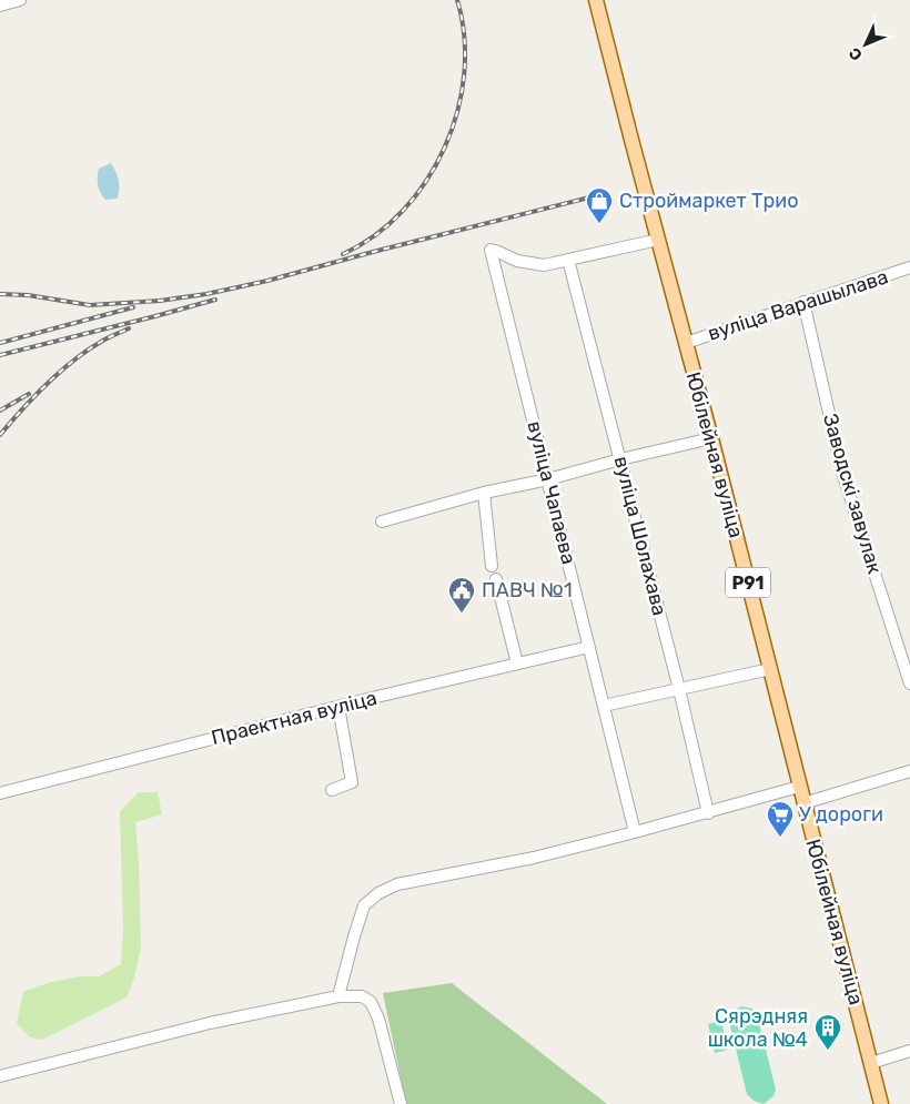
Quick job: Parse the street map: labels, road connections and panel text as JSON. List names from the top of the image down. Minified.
{"streets":{"main road":["Юбілейная вуліца","Р91"],"street":["вуліца Варашылава","вуліца Чапаева","Заводскі завулак","вуліца Шолахава","Праектная вуліца"]},"crossings":[["вуліца Варашылава","Юбілейная вуліца"],["вуліца Варашылава","Заводскі завулак"],["вуліца Чапаева","вуліца Шолахава"],["вуліца Чапаева","Праектная вуліца"]],"places":{"shop":["Строймаркет Трио"],"public building":["ПАВЧ №1"],"supermarket":["У дороги"],"building":["Сярэдняя школа №4"]},"north":"bottom left"}
